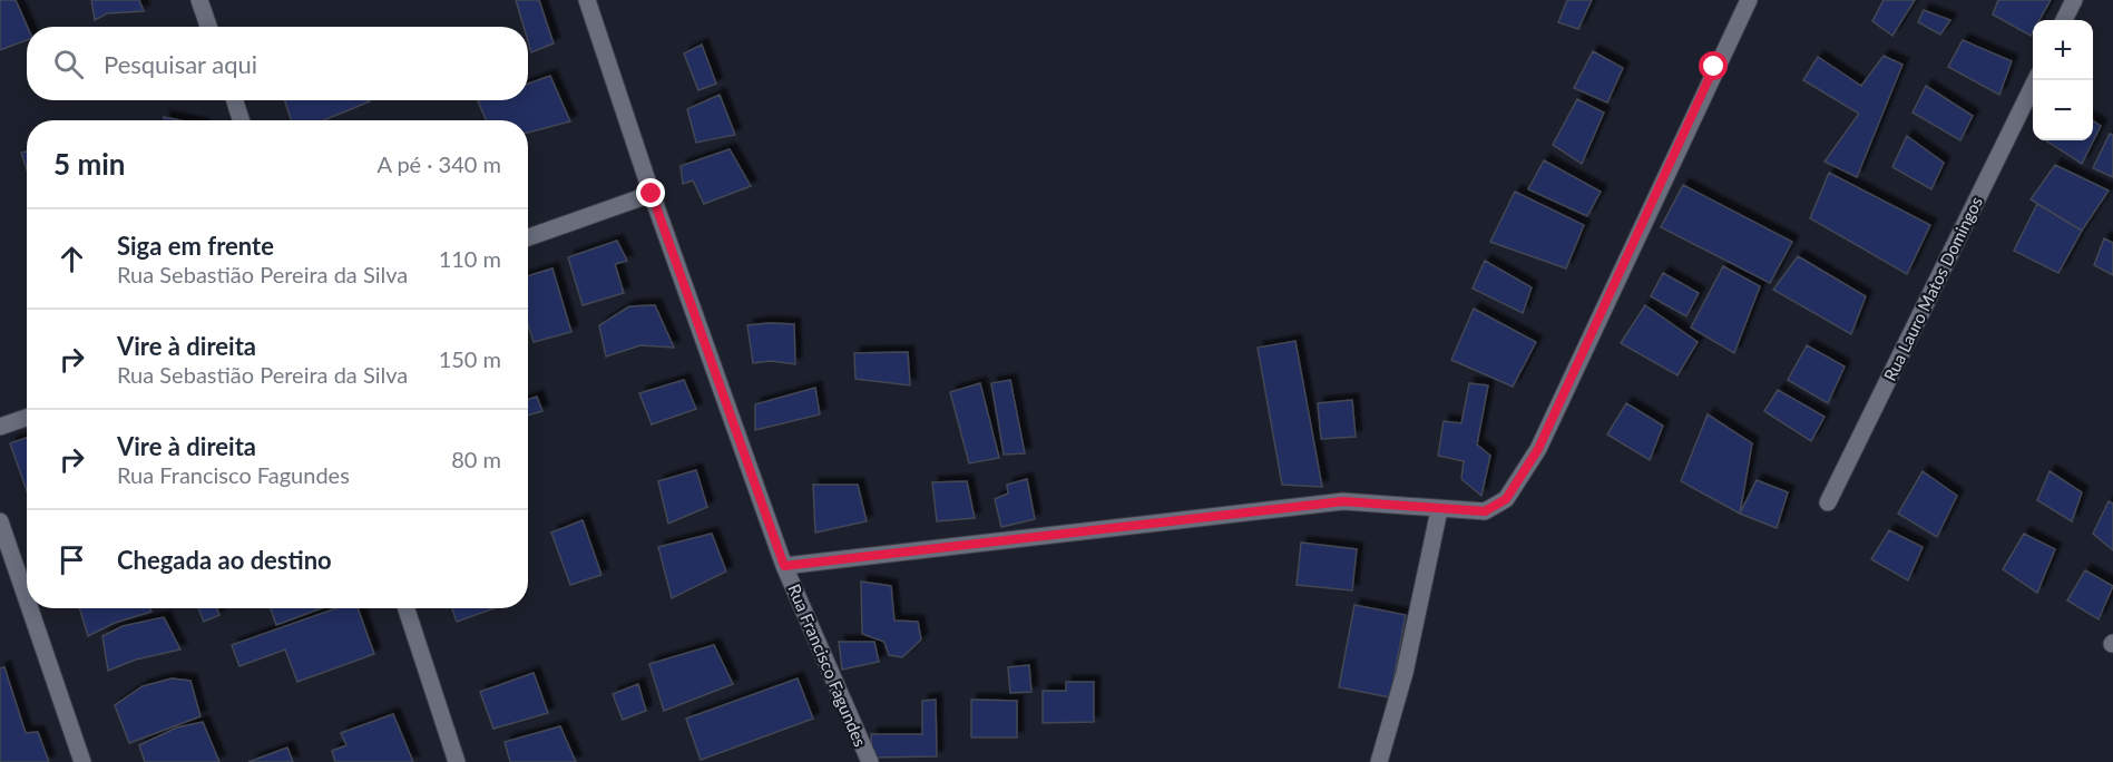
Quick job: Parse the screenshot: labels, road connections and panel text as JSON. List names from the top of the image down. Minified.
{"streets":{"street":["Rua Lauro Matos Domingos","Rua Francisco Fagundes"]},"page":{"map_buttons":["+","−"],"search":"Pesquisar aqui","heading":["5 min","A pé · 340 m"],"list":[["Siga em frente","Rua Sebastião Pereira da Silva","110 m"],["Vire à direita","Rua Sebastião Pereira da Silva","150 m"],["Vire à direita","Rua Francisco Fagundes","80 m"],"Chegada ao destino"]}}
